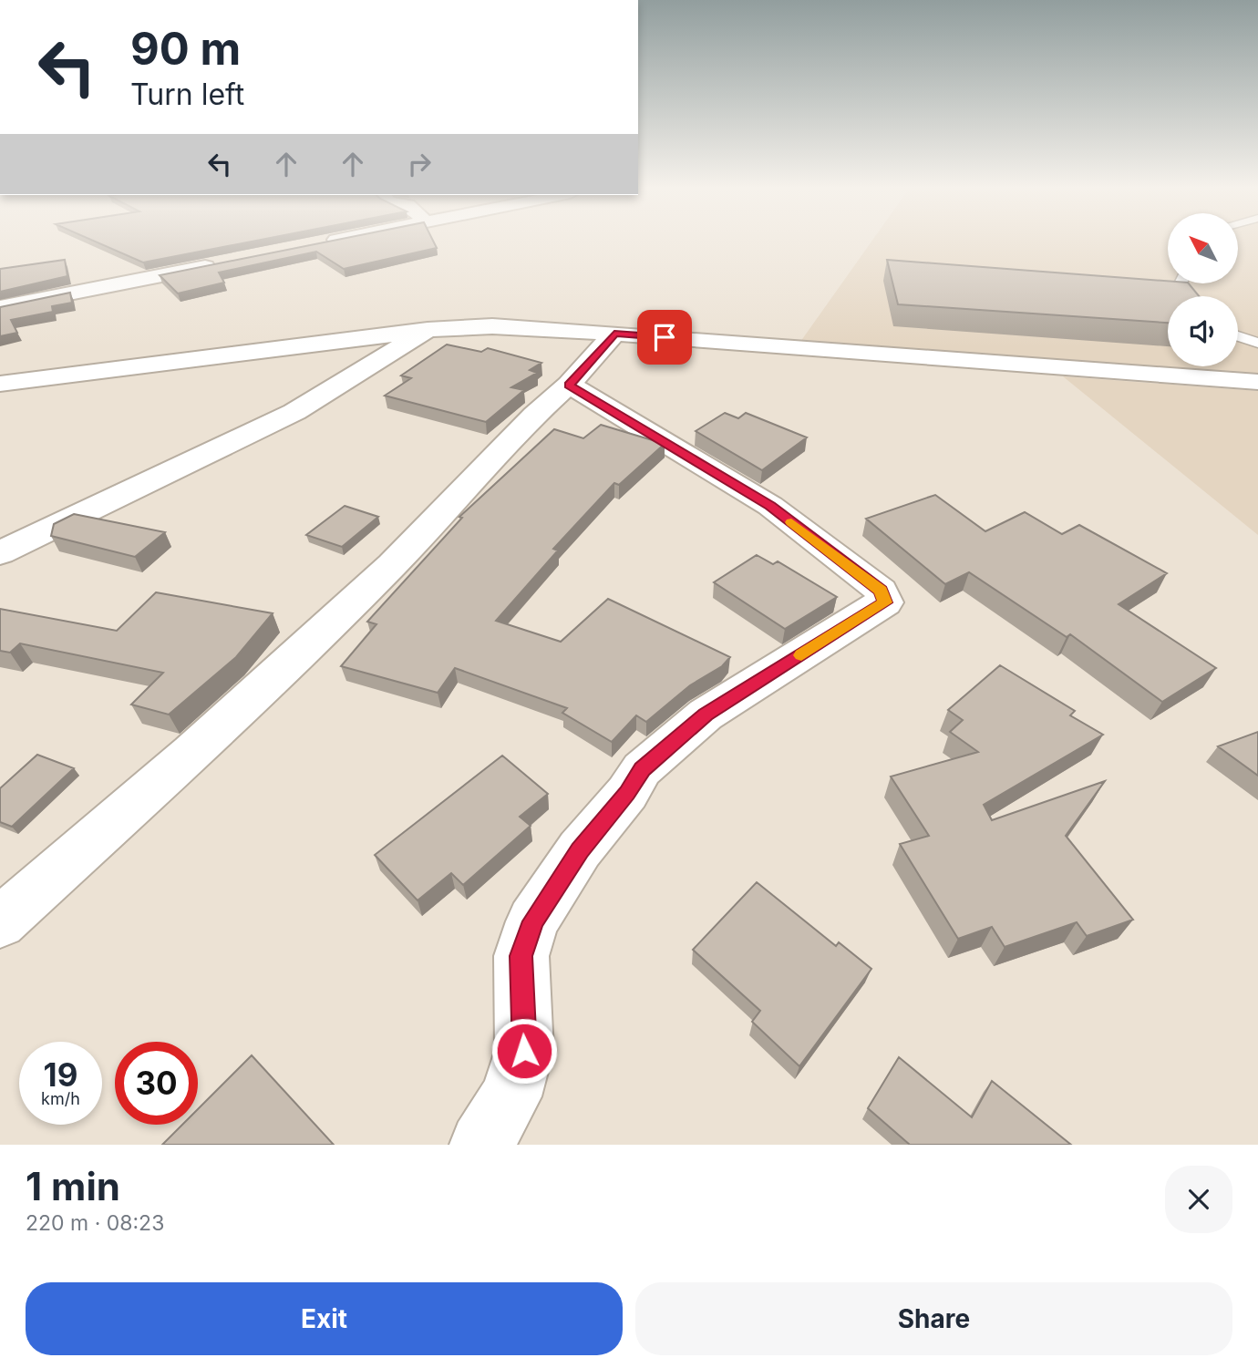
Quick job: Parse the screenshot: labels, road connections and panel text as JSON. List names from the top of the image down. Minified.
{"north":"top left","page":{"turn":["90 m","Turn left"],"speed":"19 km/h","limit":"30","heading":["1 min","220 m · 08:23"],"buttons":["Exit","Share"]}}
